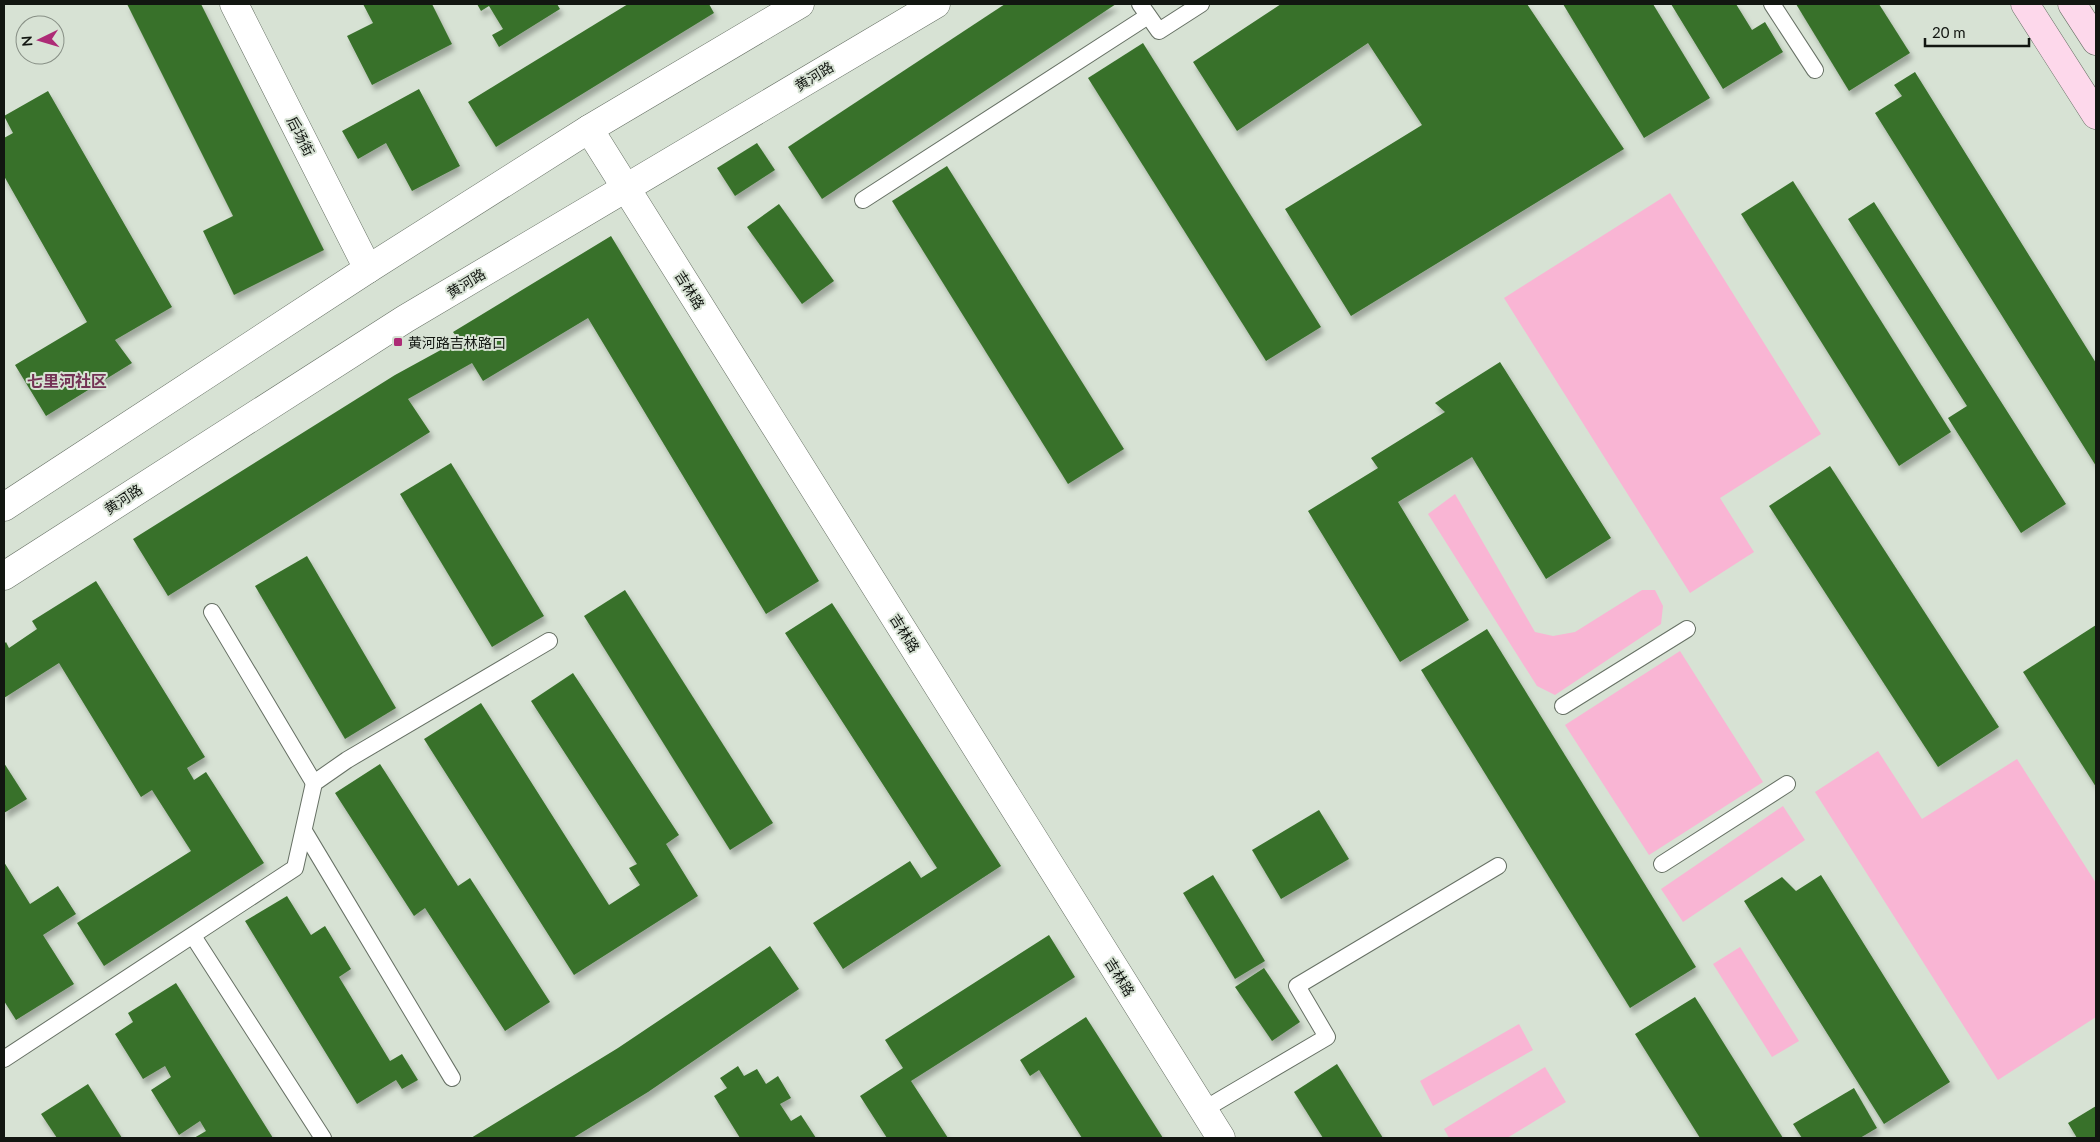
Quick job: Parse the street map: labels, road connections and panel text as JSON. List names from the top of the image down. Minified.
{"streets":{"street":["黄河路","后场街","吉林路"]},"crossings":[["黄河路","吉林路"]],"districts":["七里河社区"],"places":{"transit":["黄河路吉林路口"]},"scale_bar":"20 m","north":"left"}
